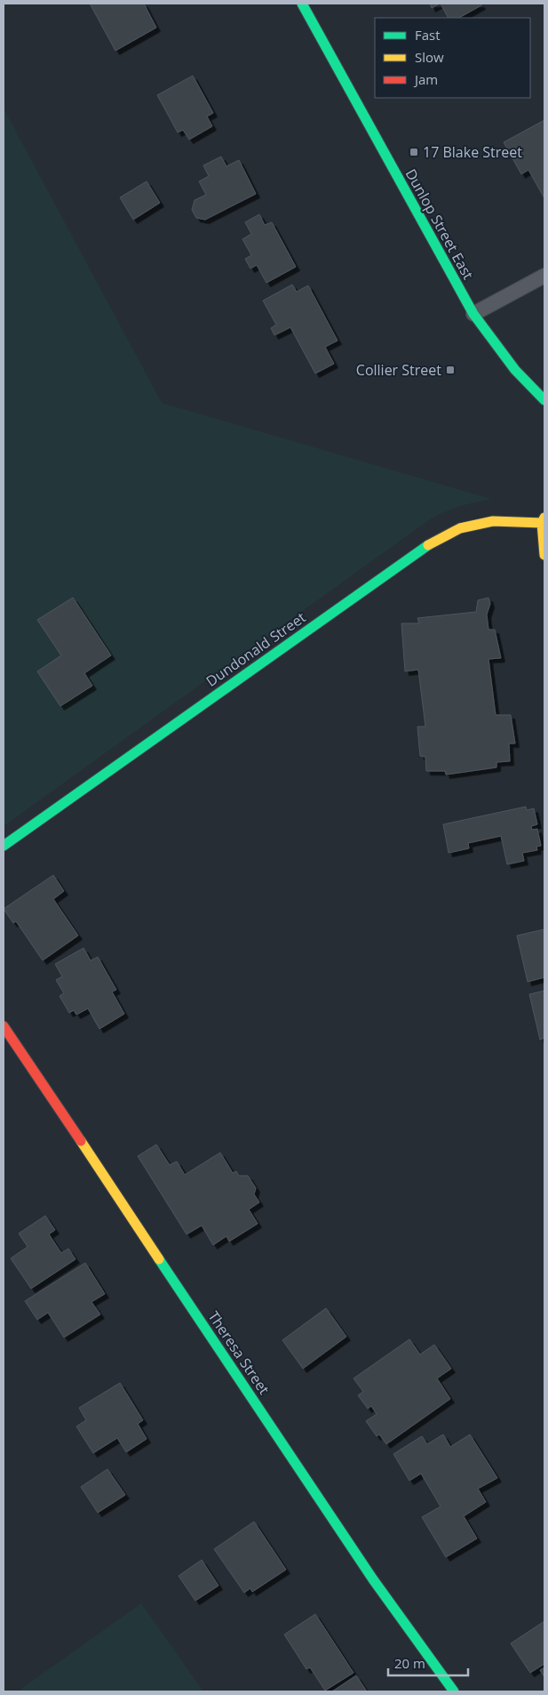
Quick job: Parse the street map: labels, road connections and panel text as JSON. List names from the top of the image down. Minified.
{"streets":{"street":["Dunlop Street East","Dundonald Street","Theresa Street"]},"places":{"transit":["17 Blake Street","Collier Street"]},"legend":["Fast","Slow","Jam"],"scale_bar":"20 m"}
